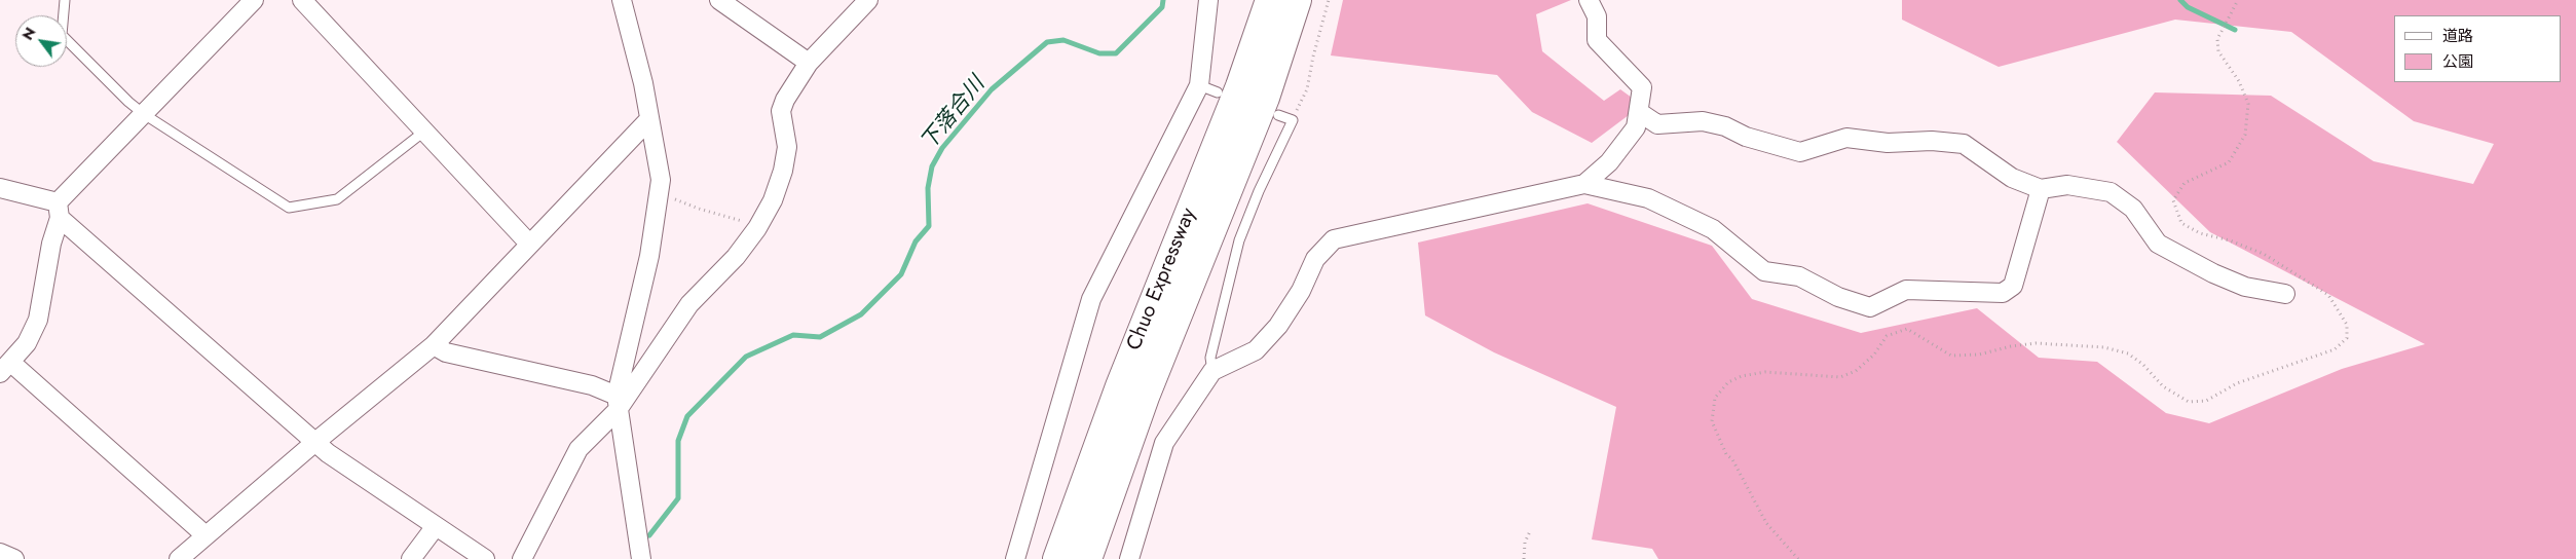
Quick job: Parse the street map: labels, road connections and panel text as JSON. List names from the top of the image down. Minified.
{"streets":{"highway":["Chuo Expressway"]},"water":["下落合川"],"legend":["道路","公園"],"north":"top left"}
